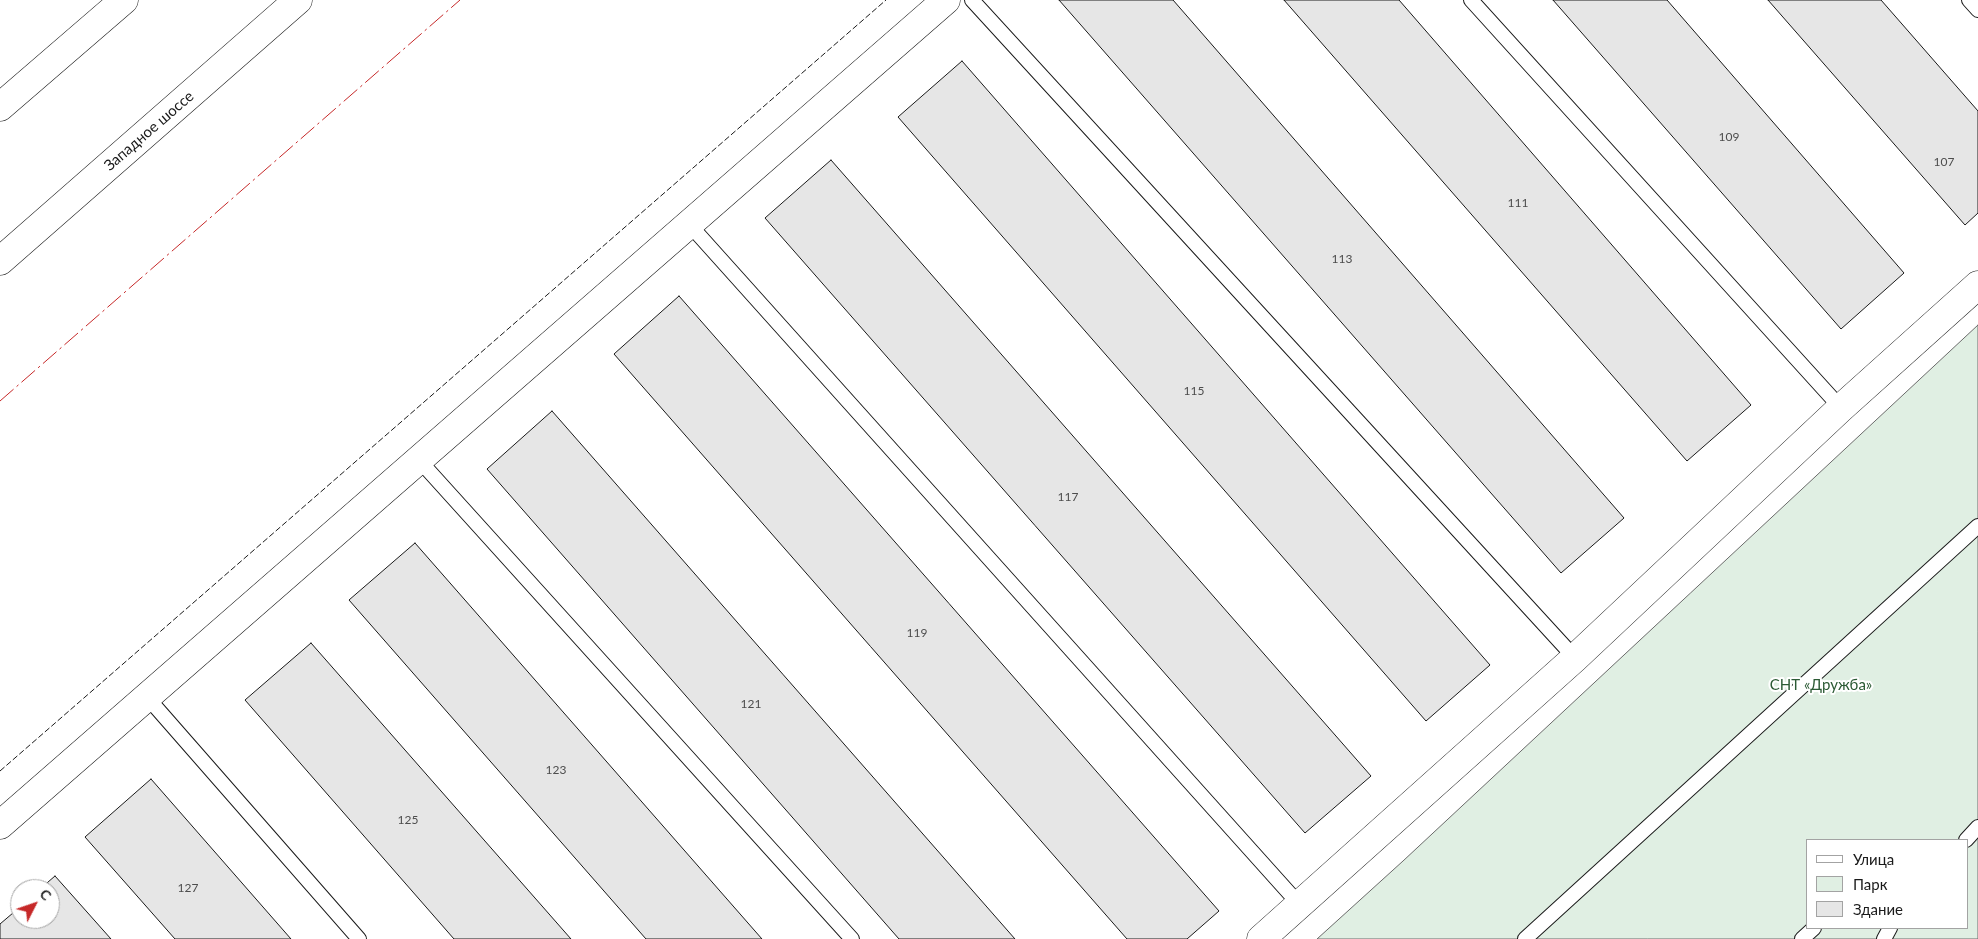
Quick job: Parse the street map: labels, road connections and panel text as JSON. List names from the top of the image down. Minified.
{"streets":{"street":["Западное шоссе"]},"parks":["СНТ «Дружба»"],"house_numbers":["109","107","111","113","115","117","119","121","123","125","127"],"legend":["Улица","Парк","Здание"],"north":"top right"}
